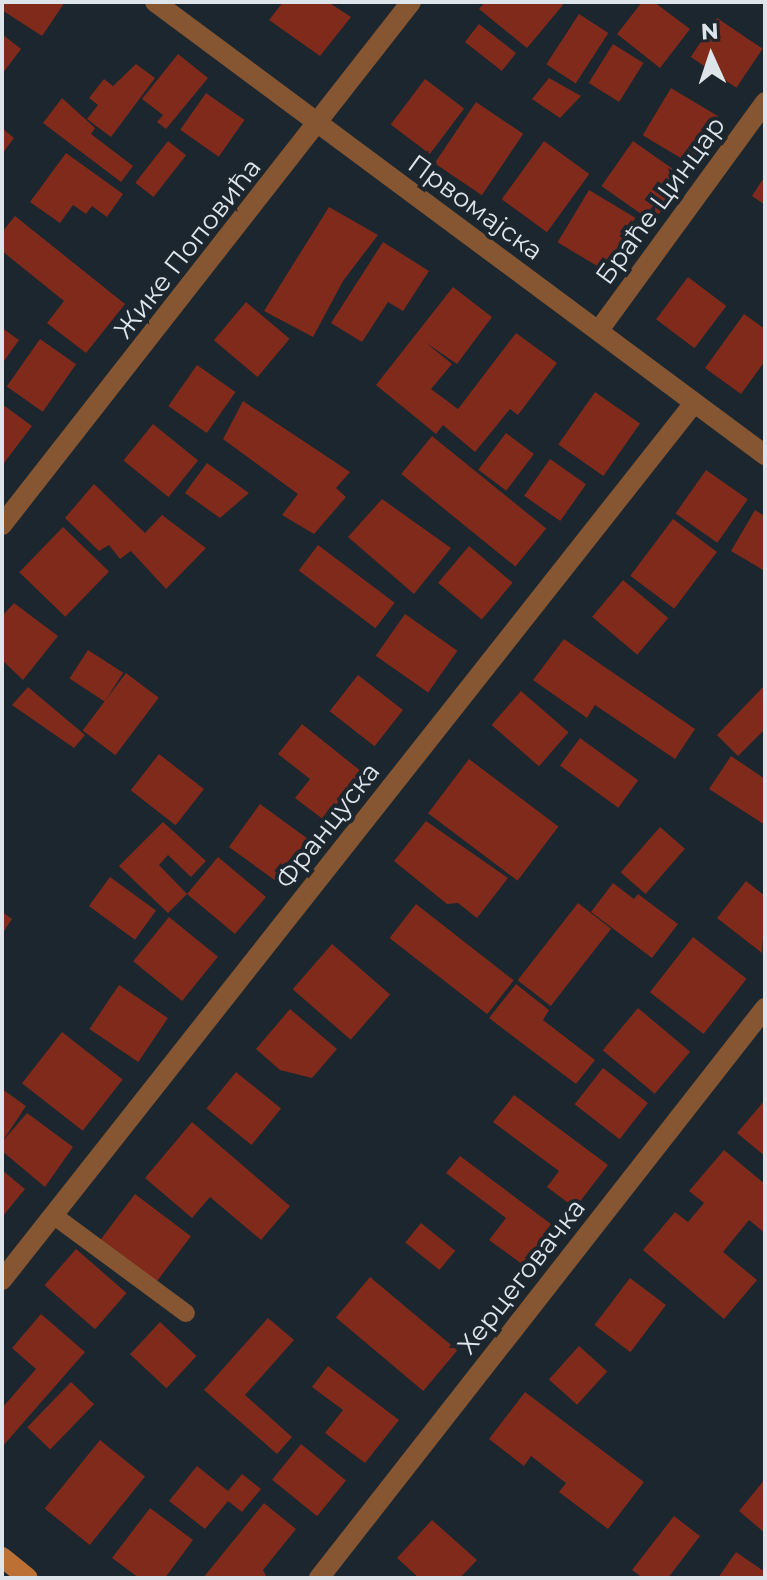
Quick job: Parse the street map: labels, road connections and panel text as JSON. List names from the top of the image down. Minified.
{"streets":{"street":["Браће Цинцар","Првомајска","Жике Поповића","Француска","Херцеговачка"]},"crossings":[["Браће Цинцар","Првомајска"],["Првомајска","Жике Поповића"],["Првомајска","Француска"]],"north":"top"}
